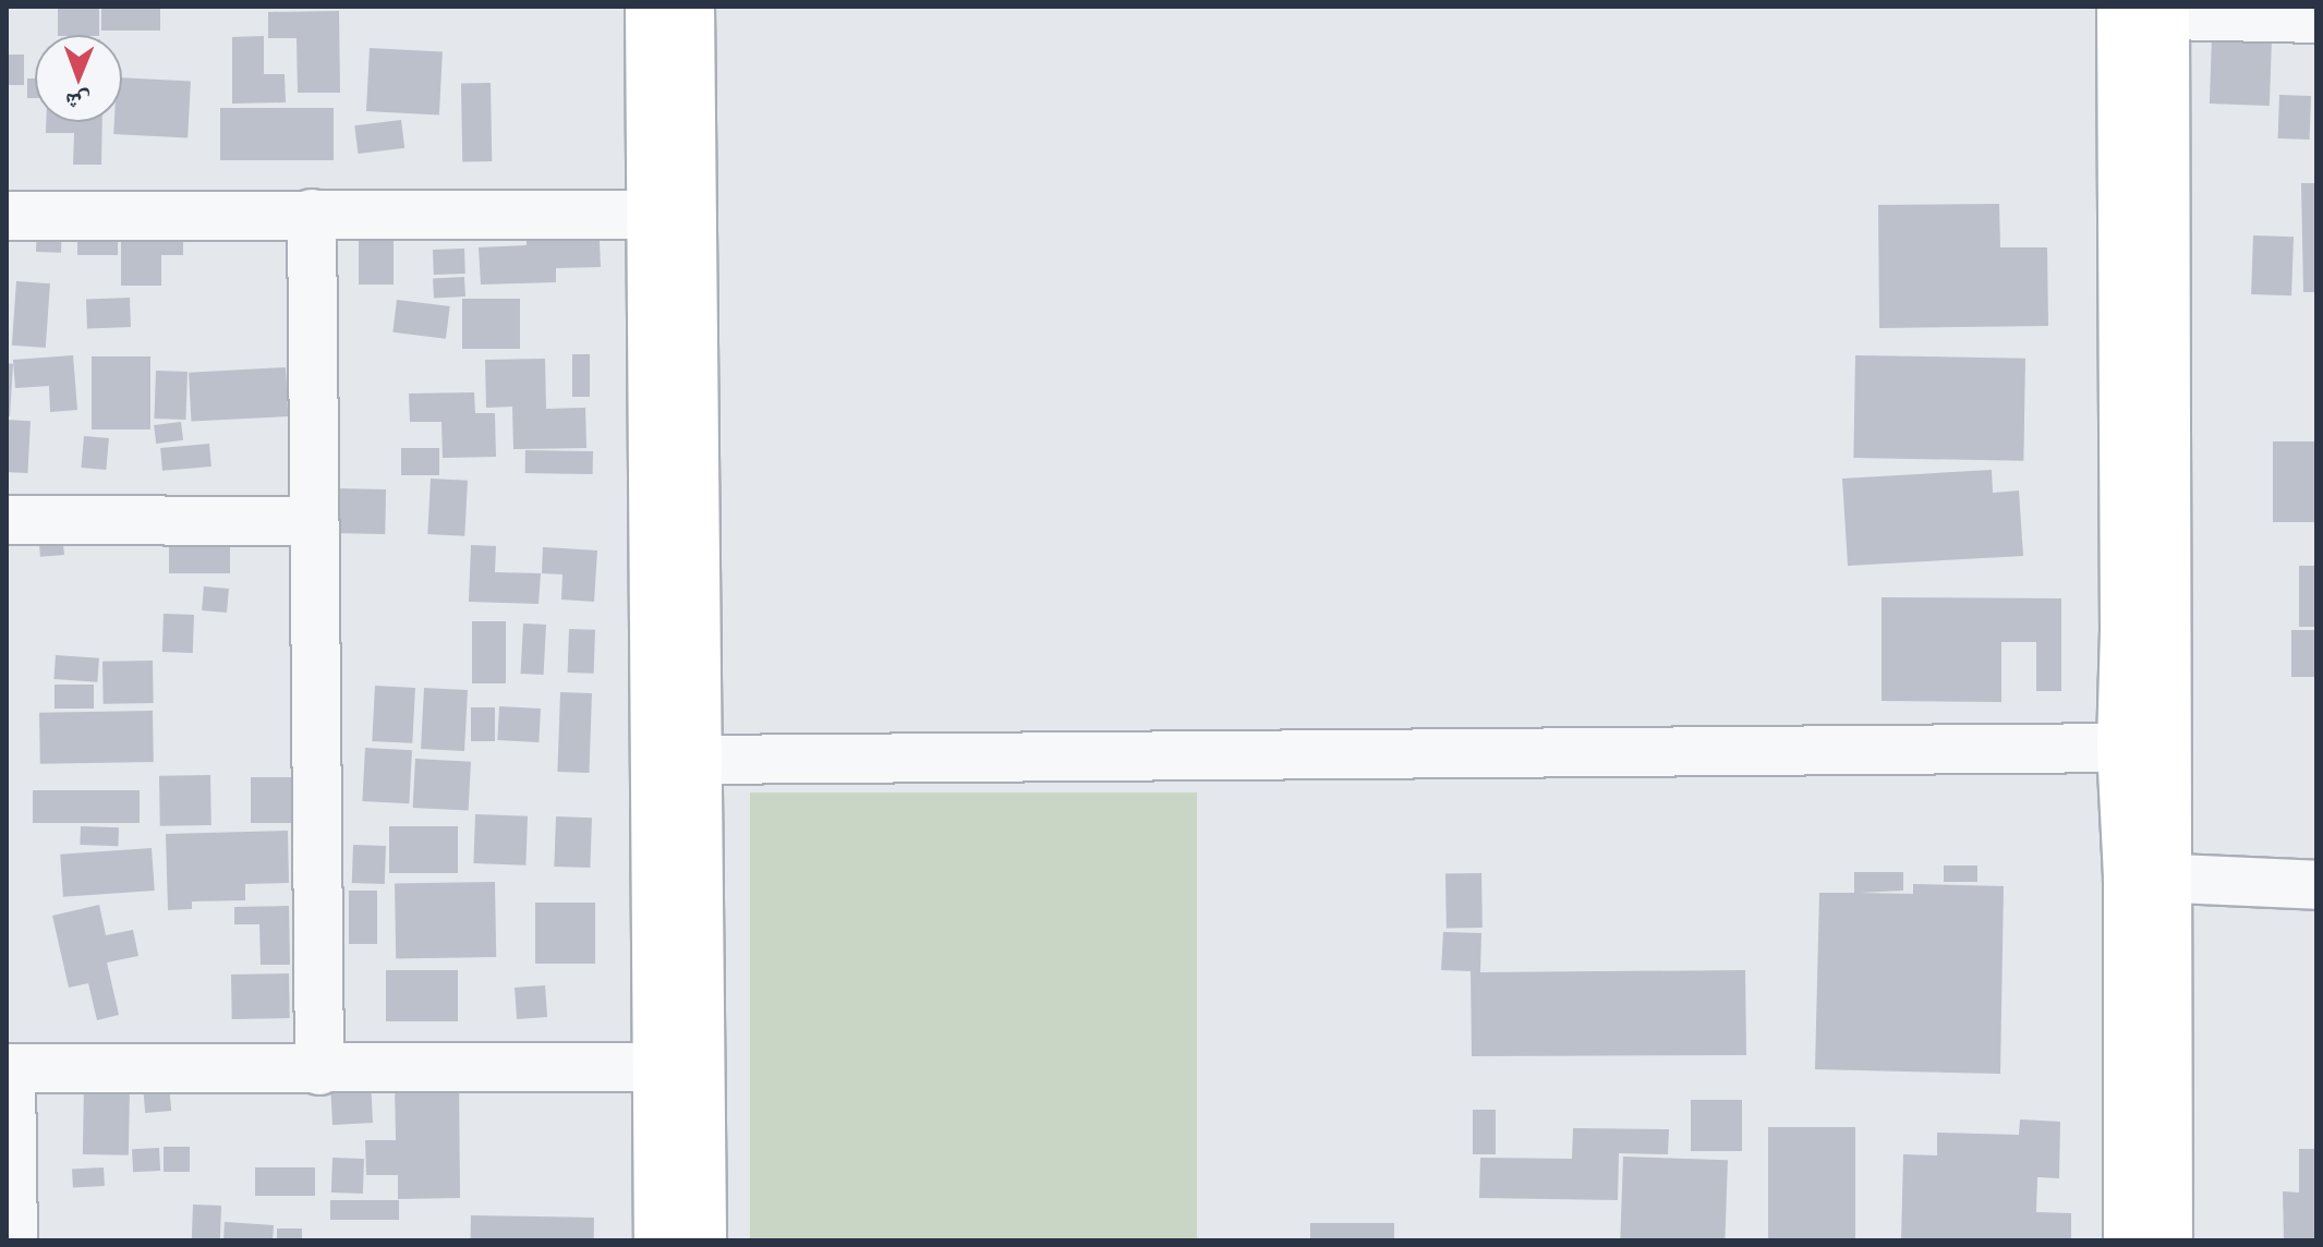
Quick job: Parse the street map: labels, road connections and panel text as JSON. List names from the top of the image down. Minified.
{"north":"bottom"}
